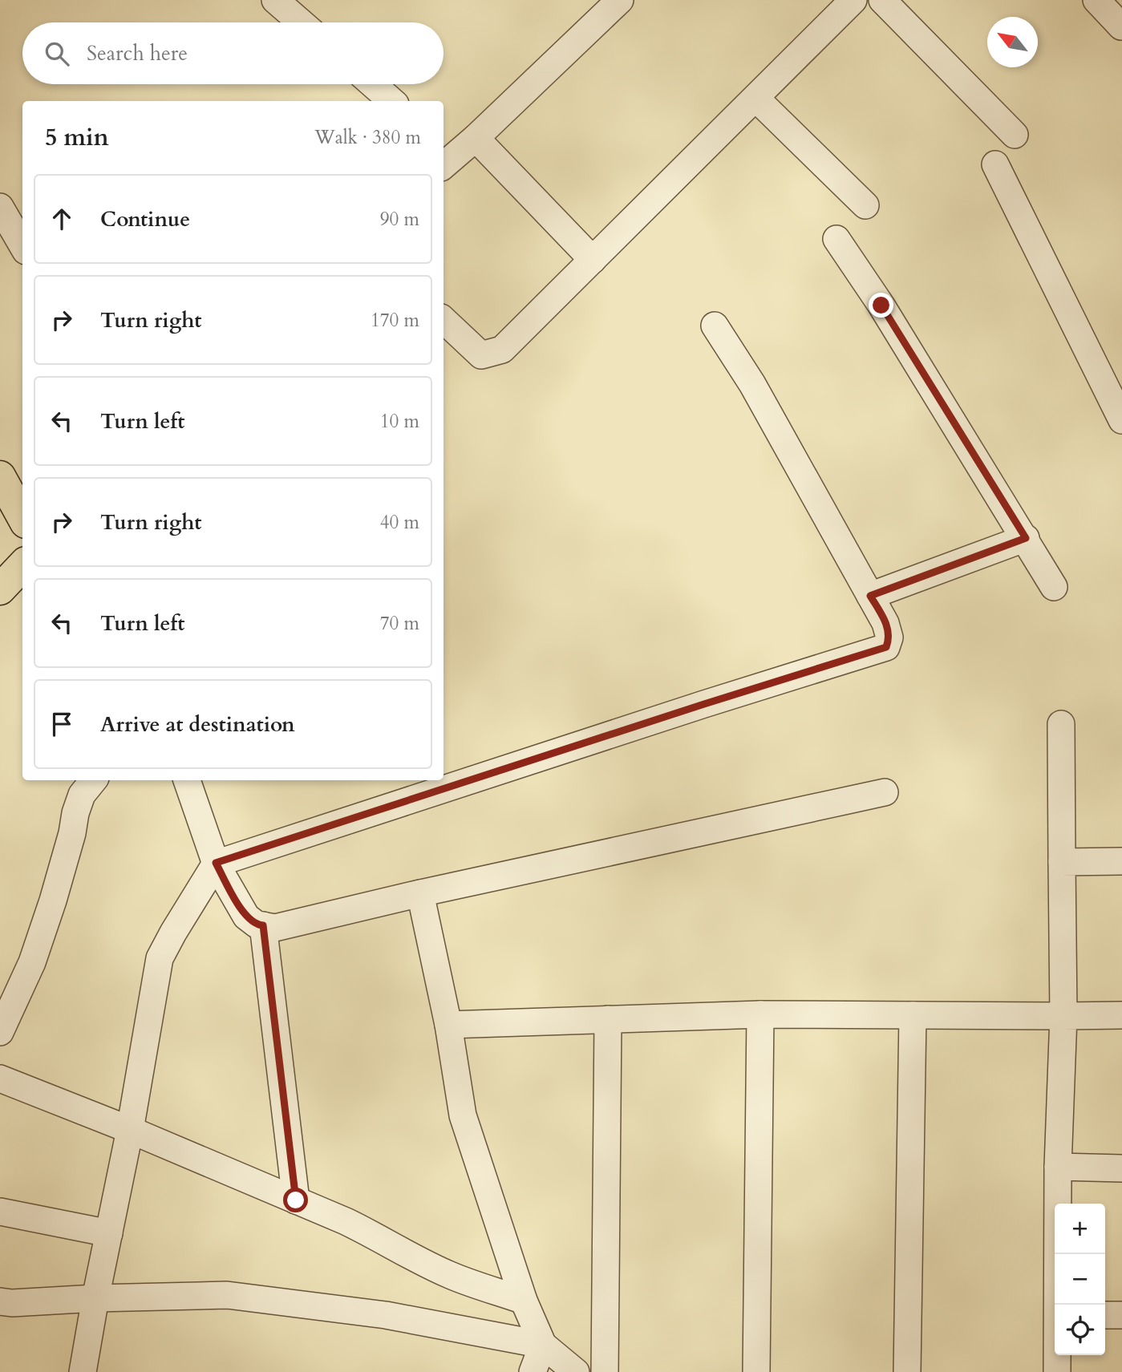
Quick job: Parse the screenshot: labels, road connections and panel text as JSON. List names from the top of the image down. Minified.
{"north":"top left","page":{"search":"Search here","heading":["5 min","Walk · 380 m"],"list":[["Continue","90 m"],["Turn right","170 m"],["Turn left","10 m"],["Turn right","40 m"],["Turn left","70 m"],"Arrive at destination"],"map_buttons":["+","−"]}}
